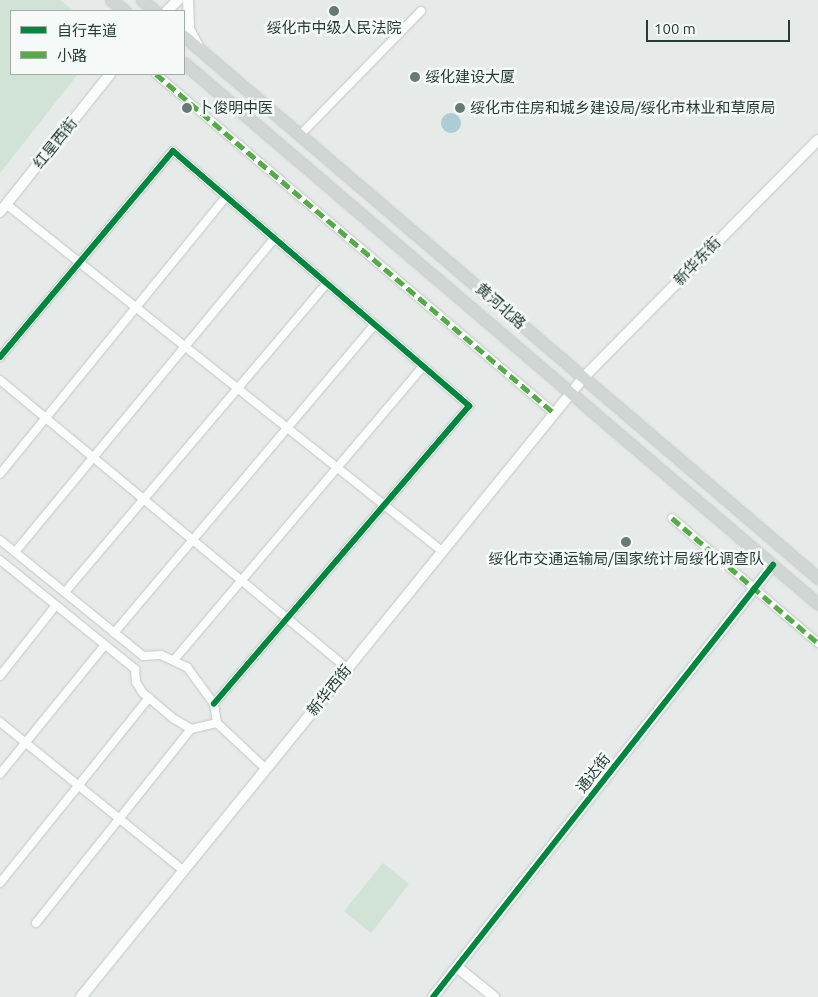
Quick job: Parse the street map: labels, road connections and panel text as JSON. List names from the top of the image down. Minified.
{"streets":{"main road":["红星西街","新华东街","黄河北路","新华西街","通达街"]},"crossings":[["新华东街","黄河北路"],["新华东街","新华西街"],["黄河北路","新华西街"],["黄河北路","通达街"]],"places":["绥化市中级人民法院","绥化建设大厦","卜俊明中医","绥化市住房和城乡建设局/绥化市林业和草原局","绥化市交通运输局/国家统计局绥化调查队"],"legend":["自行车道","小路"],"scale_bar":"100 m"}
